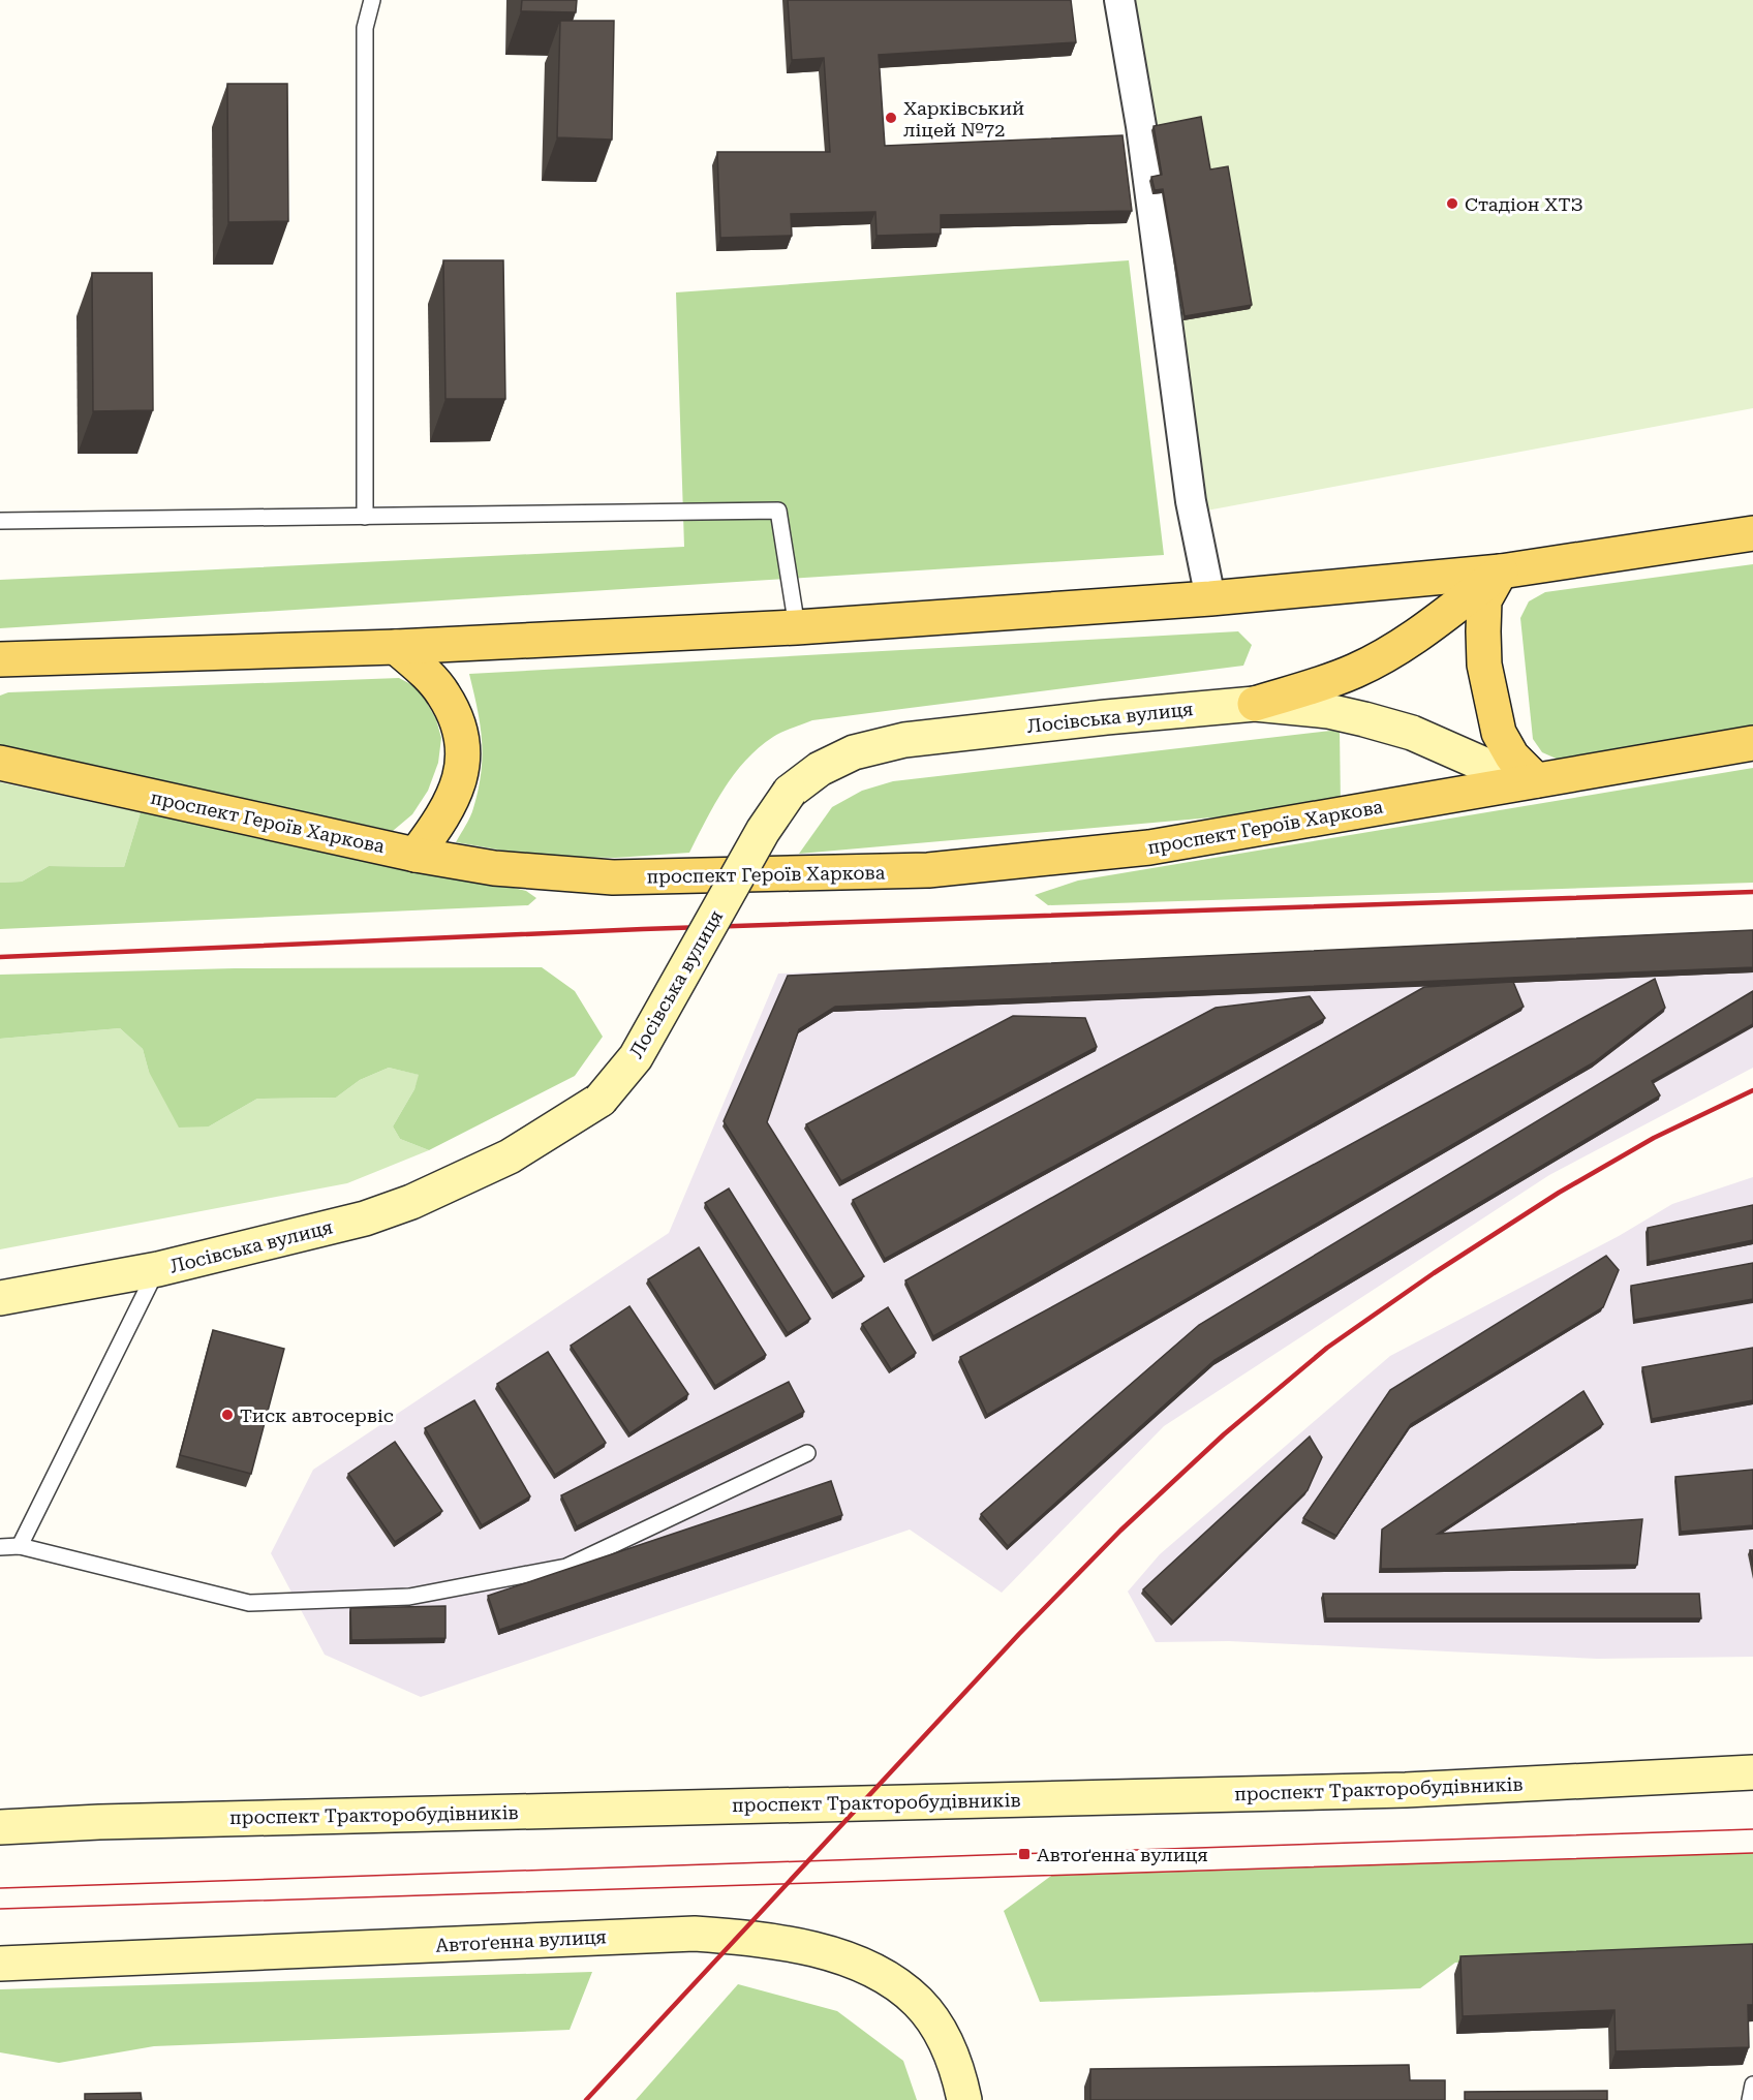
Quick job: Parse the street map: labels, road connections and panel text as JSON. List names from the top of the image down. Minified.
{"streets":{"main road":["Лосівська вулиця","проспект Героїв Харкова","проспект Тракторобудівників","Автоґенна вулиця"]},"crossings":[["Лосівська вулиця","проспект Героїв Харкова"]],"places":{"other":["Харківський ліцей №72","Стадіон ХТЗ","Тиск автосервіс"],"transit":["Автоґенна вулиця"]}}
